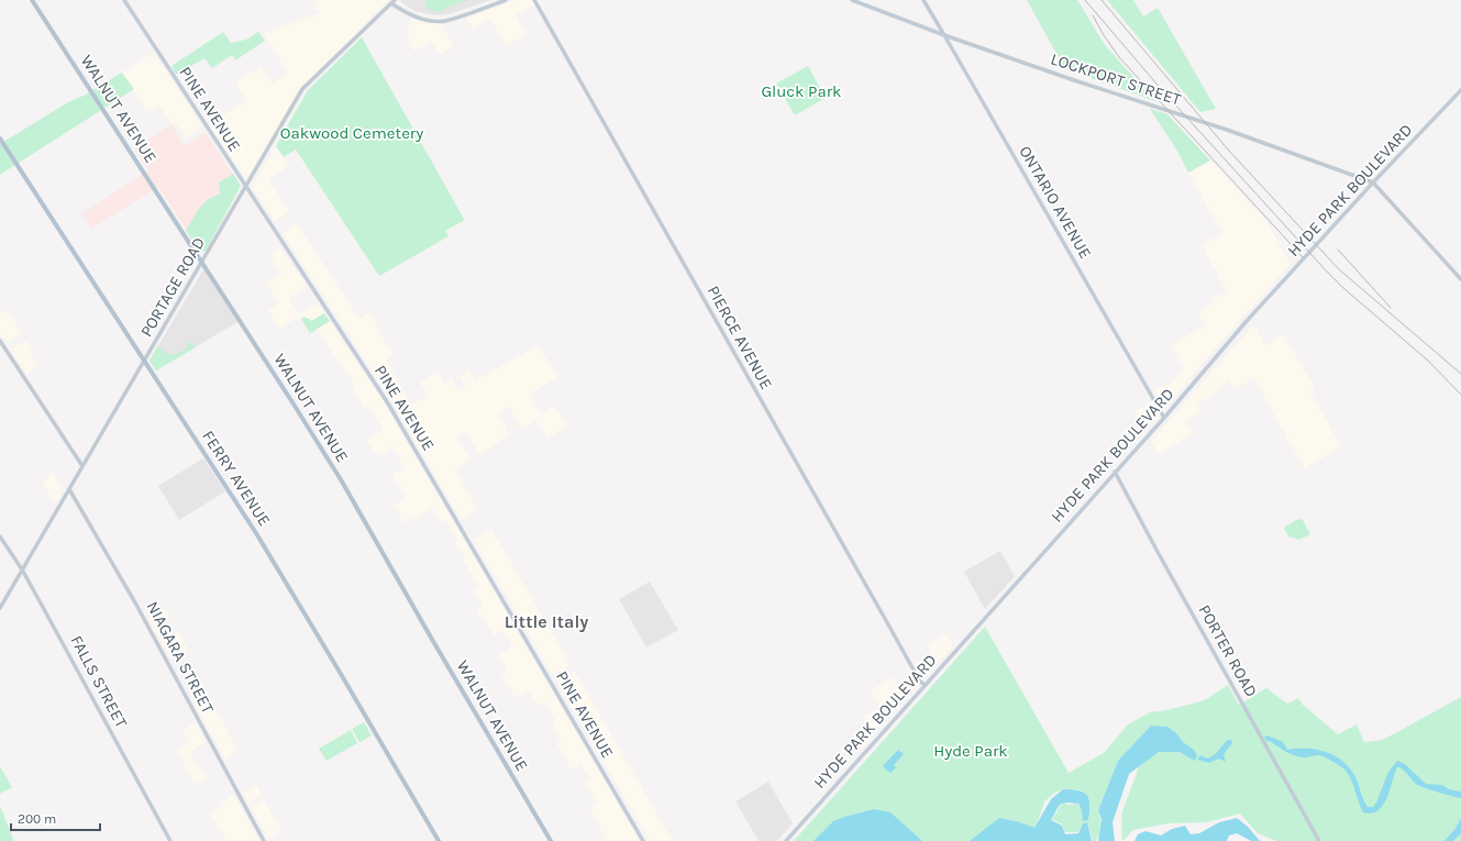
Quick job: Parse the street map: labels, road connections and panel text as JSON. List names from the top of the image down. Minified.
{"streets":{"main road":["LOCKPORT STREET","WALNUT AVENUE","PINE AVENUE","HYDE PARK BOULEVARD","ONTARIO AVENUE","FERRY AVENUE","PORTER ROAD"],"street":["PORTAGE ROAD","PIERCE AVENUE","NIAGARA STREET","FALLS STREET"]},"crossings":[["LOCKPORT STREET","HYDE PARK BOULEVARD"],["LOCKPORT STREET","ONTARIO AVENUE"],["WALNUT AVENUE","PORTAGE ROAD"],["PINE AVENUE","PORTAGE ROAD"],["HYDE PARK BOULEVARD","ONTARIO AVENUE"],["HYDE PARK BOULEVARD","PIERCE AVENUE"],["HYDE PARK BOULEVARD","PORTER ROAD"],["PORTAGE ROAD","FERRY AVENUE"],["PORTAGE ROAD","NIAGARA STREET"],["PORTAGE ROAD","FALLS STREET"]],"districts":["Little Italy"],"parks":["Gluck Park","Oakwood Cemetery","Hyde Park"],"scale_bar":"200 m"}
